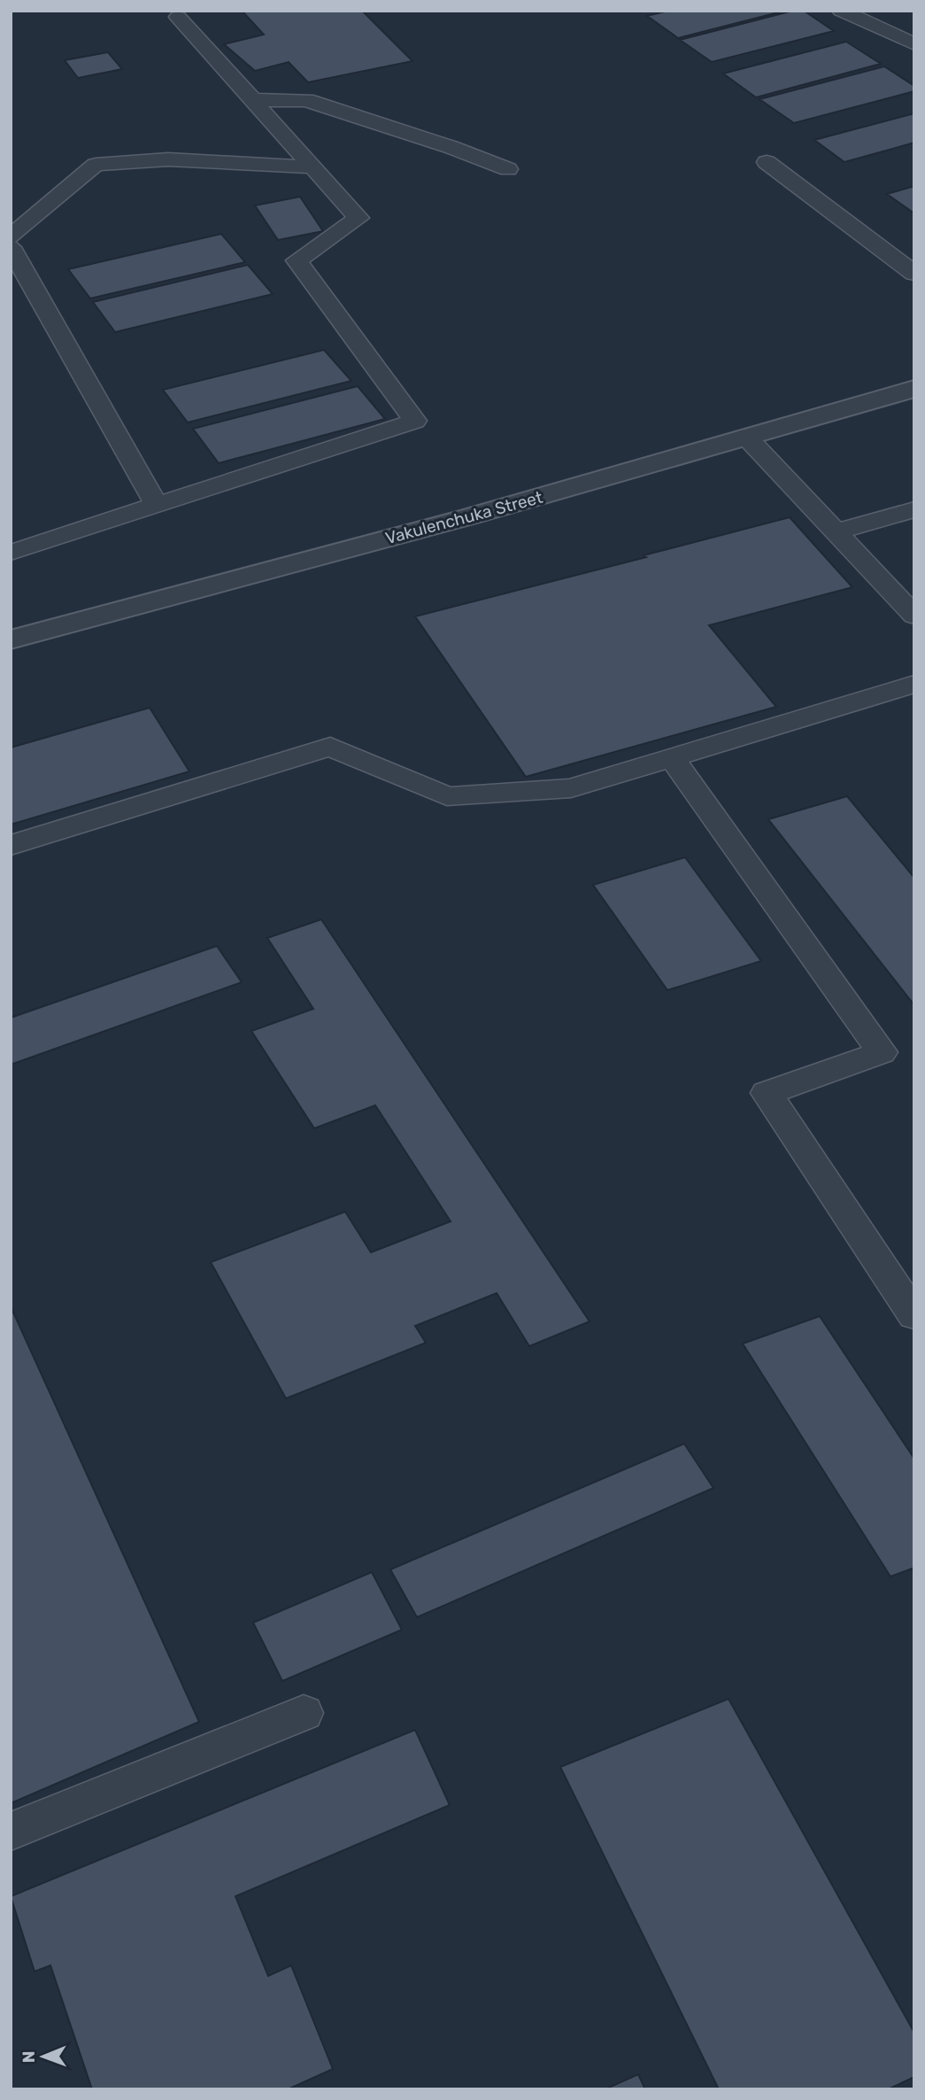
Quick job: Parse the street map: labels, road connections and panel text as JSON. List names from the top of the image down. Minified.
{"streets":{"street":["Vakulenchuka Street"]},"north":"left"}
